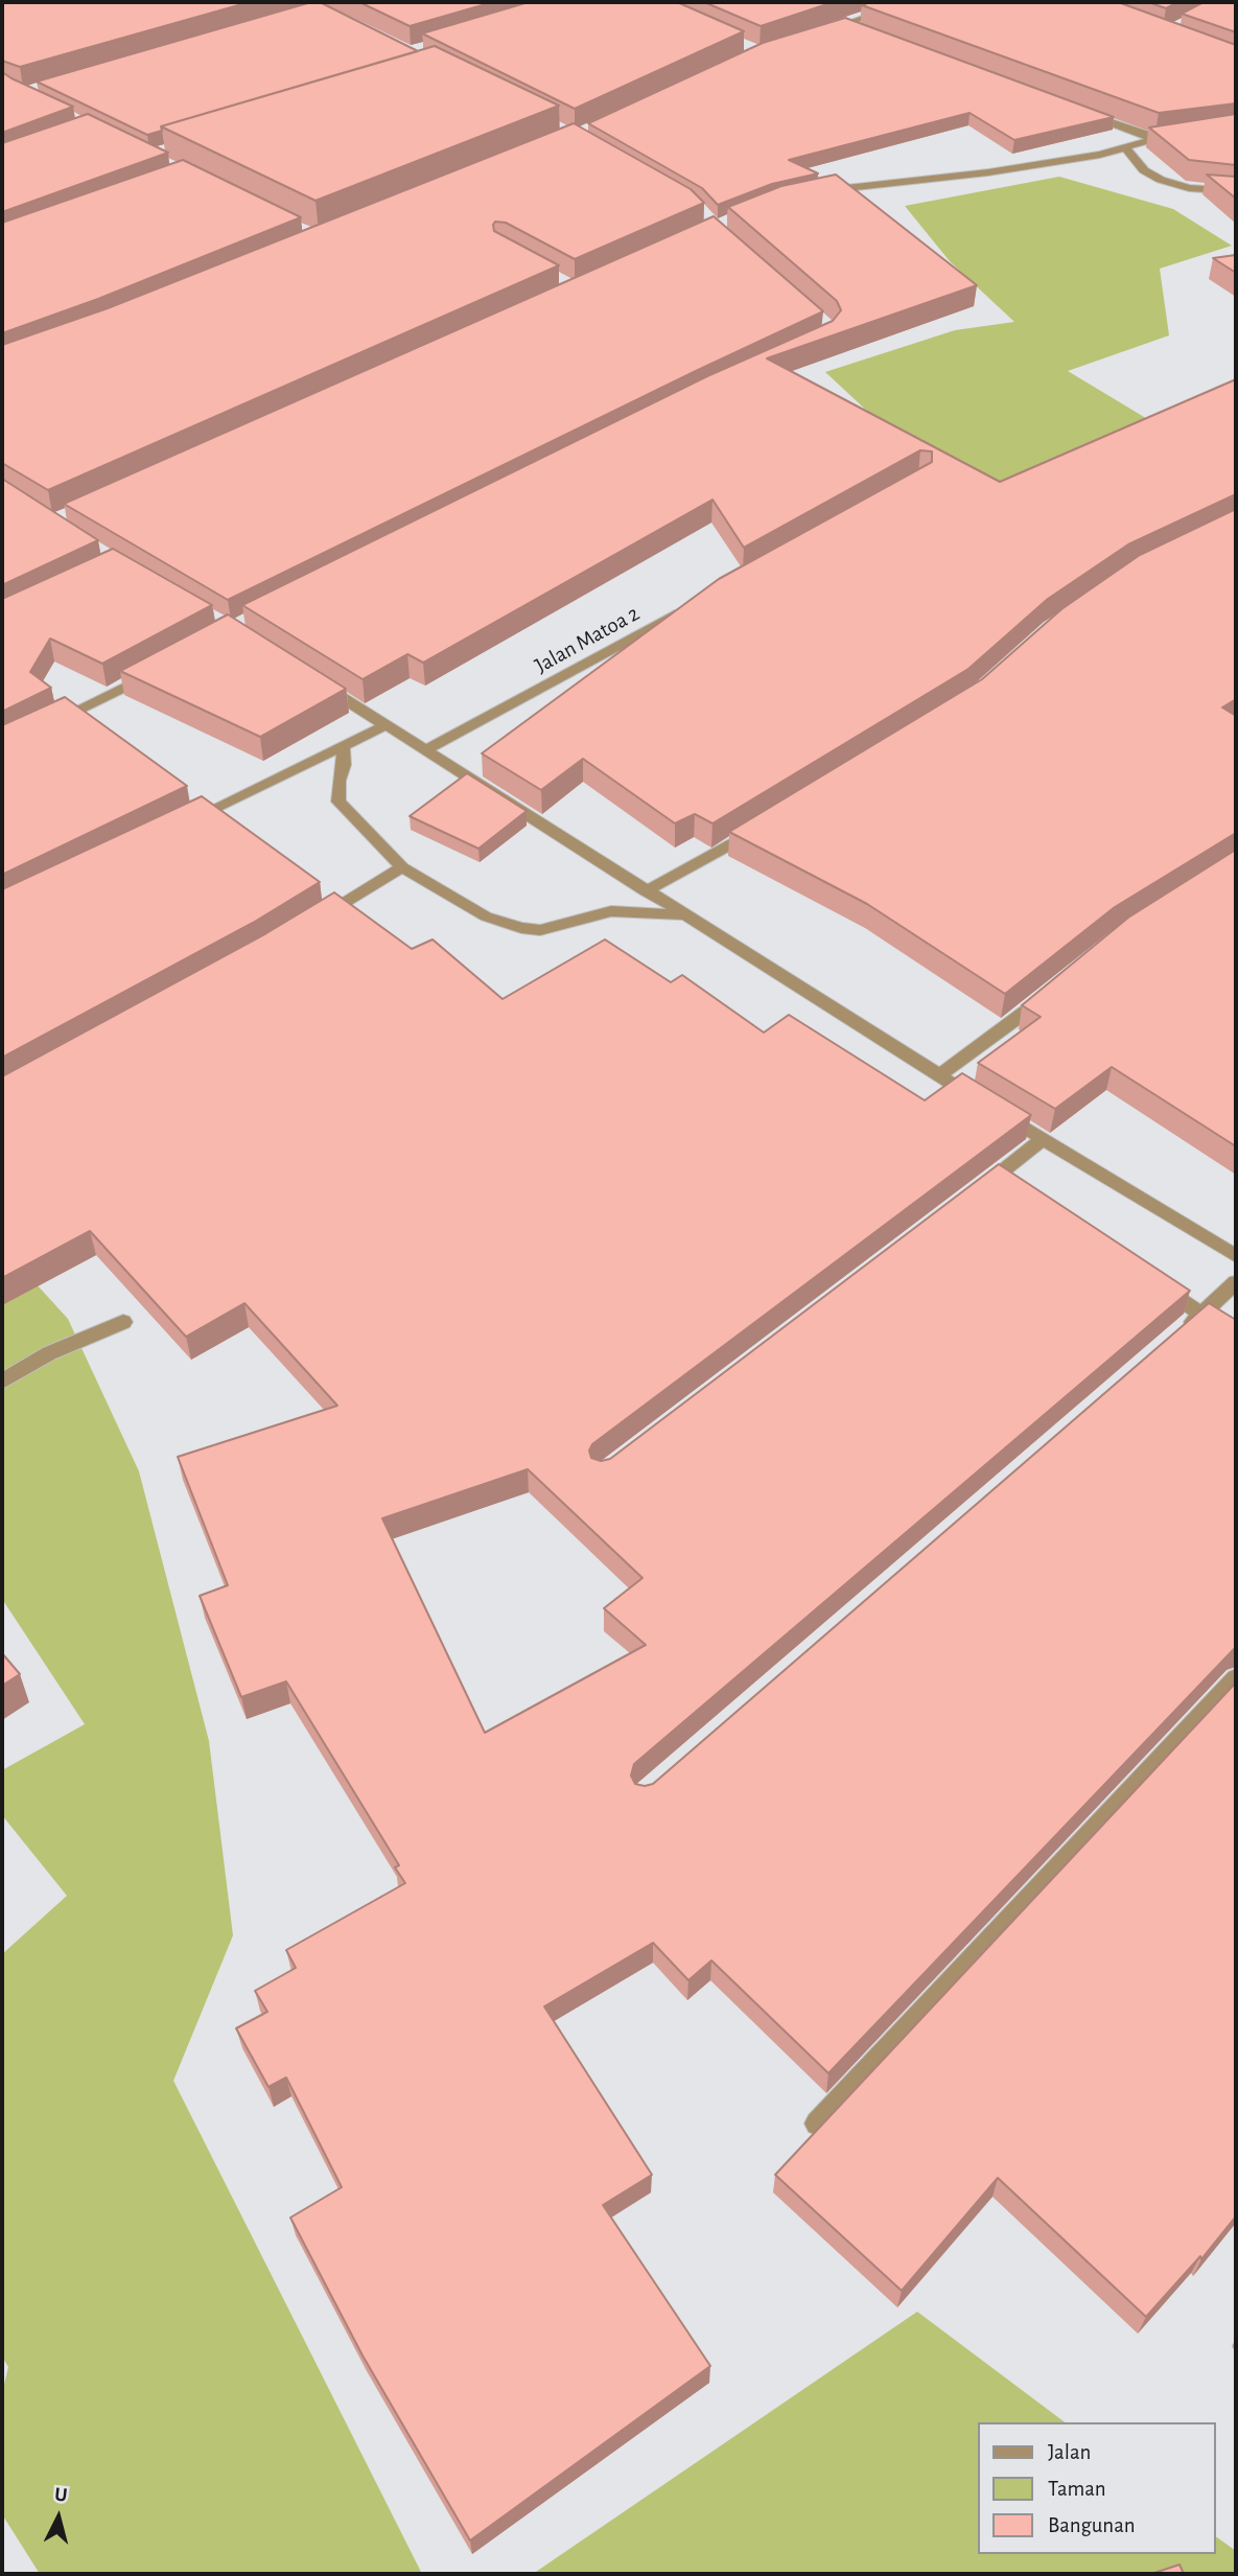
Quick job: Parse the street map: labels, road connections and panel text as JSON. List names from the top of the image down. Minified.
{"streets":{"street":["Jalan Matoa 2"]},"legend":["Jalan","Taman","Bangunan"],"north":"top"}
